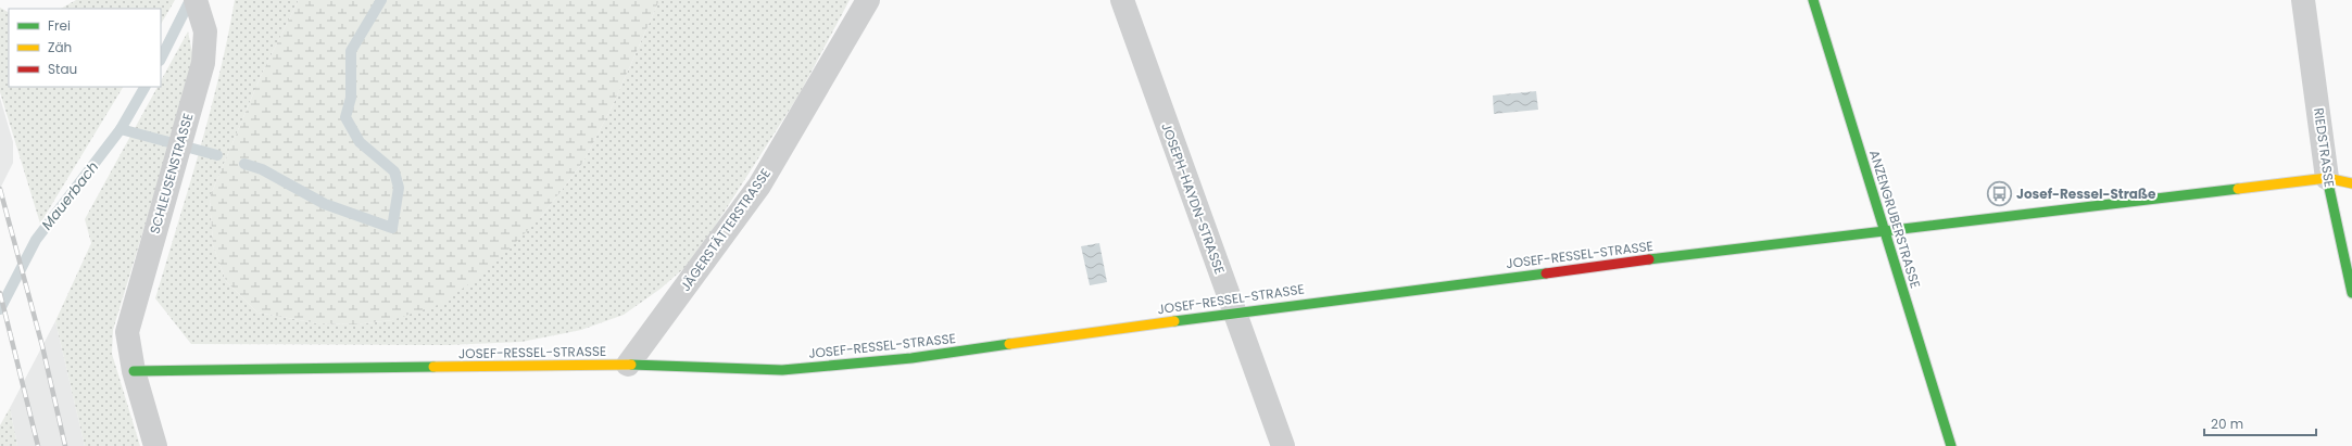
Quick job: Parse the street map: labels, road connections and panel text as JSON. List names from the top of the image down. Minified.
{"streets":{"street":["RIEDSTRASSE","SCHLEUSENSTRASSE","JOSEPH-HAYDN-STRASSE","ANZENGRUBERSTRASSE","JÄGERSTÄTTERSTRASSE","JOSEF-RESSEL-STRASSE"]},"crossings":[["RIEDSTRASSE","JOSEF-RESSEL-STRASSE"],["SCHLEUSENSTRASSE","JOSEF-RESSEL-STRASSE"],["JOSEPH-HAYDN-STRASSE","JOSEF-RESSEL-STRASSE"],["ANZENGRUBERSTRASSE","JOSEF-RESSEL-STRASSE"],["JÄGERSTÄTTERSTRASSE","JOSEF-RESSEL-STRASSE"]],"water":["Mauerbach"],"places":{"bus stop":["Josef-Ressel-Straße"]},"legend":["Frei","Zäh","Stau"],"scale_bar":"20 m"}
